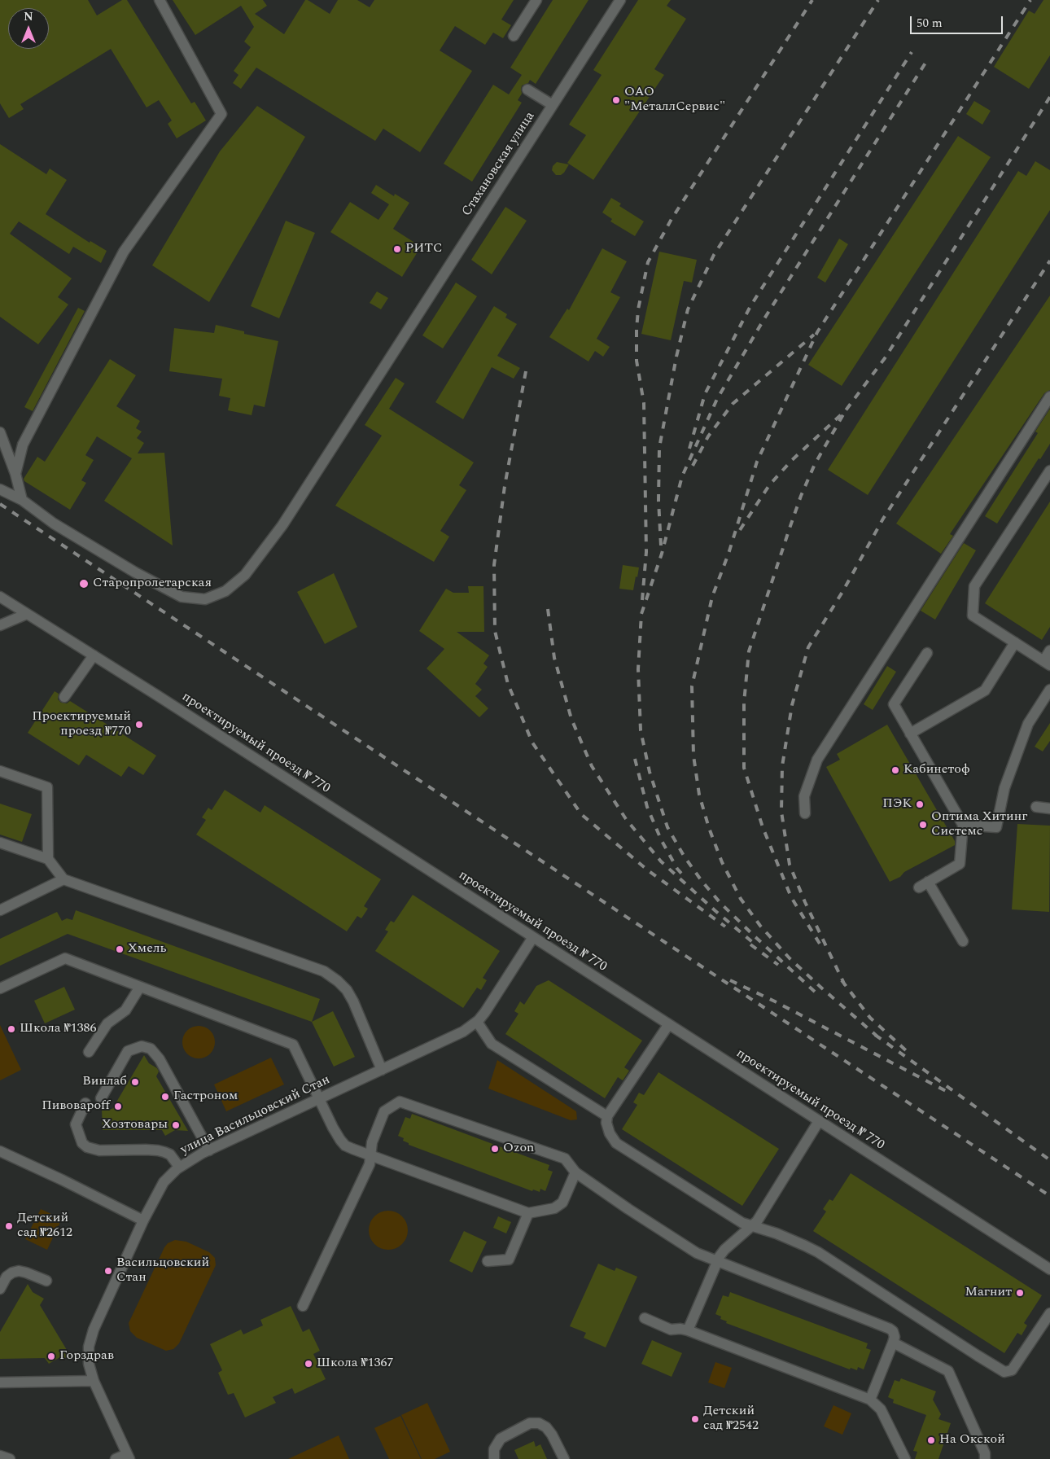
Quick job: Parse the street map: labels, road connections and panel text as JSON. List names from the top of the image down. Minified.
{"streets":{"street":["Стахановская улица","проектируемый проезд № 770","улица Васильцовский Стан"]},"crossings":[["проектируемый проезд № 770","улица Васильцовский Стан"]],"places":["ОАО \"МеталлСервис\"","РИТС","Старопролетарская","Проектируемый проезд №770","Кабинетоф","ПЭК","Оптима Хитинг Системс","Хмель","Школа №1386","Винлаб","Гастроном","Пивовароff","Хозтовары","Ozon","Детский сад №2612","Васильцовский Стан","Магнит","Горздрав","Школа №1367","Детский сад №2542","На Окской"],"scale_bar":"50 m","north":"top"}
